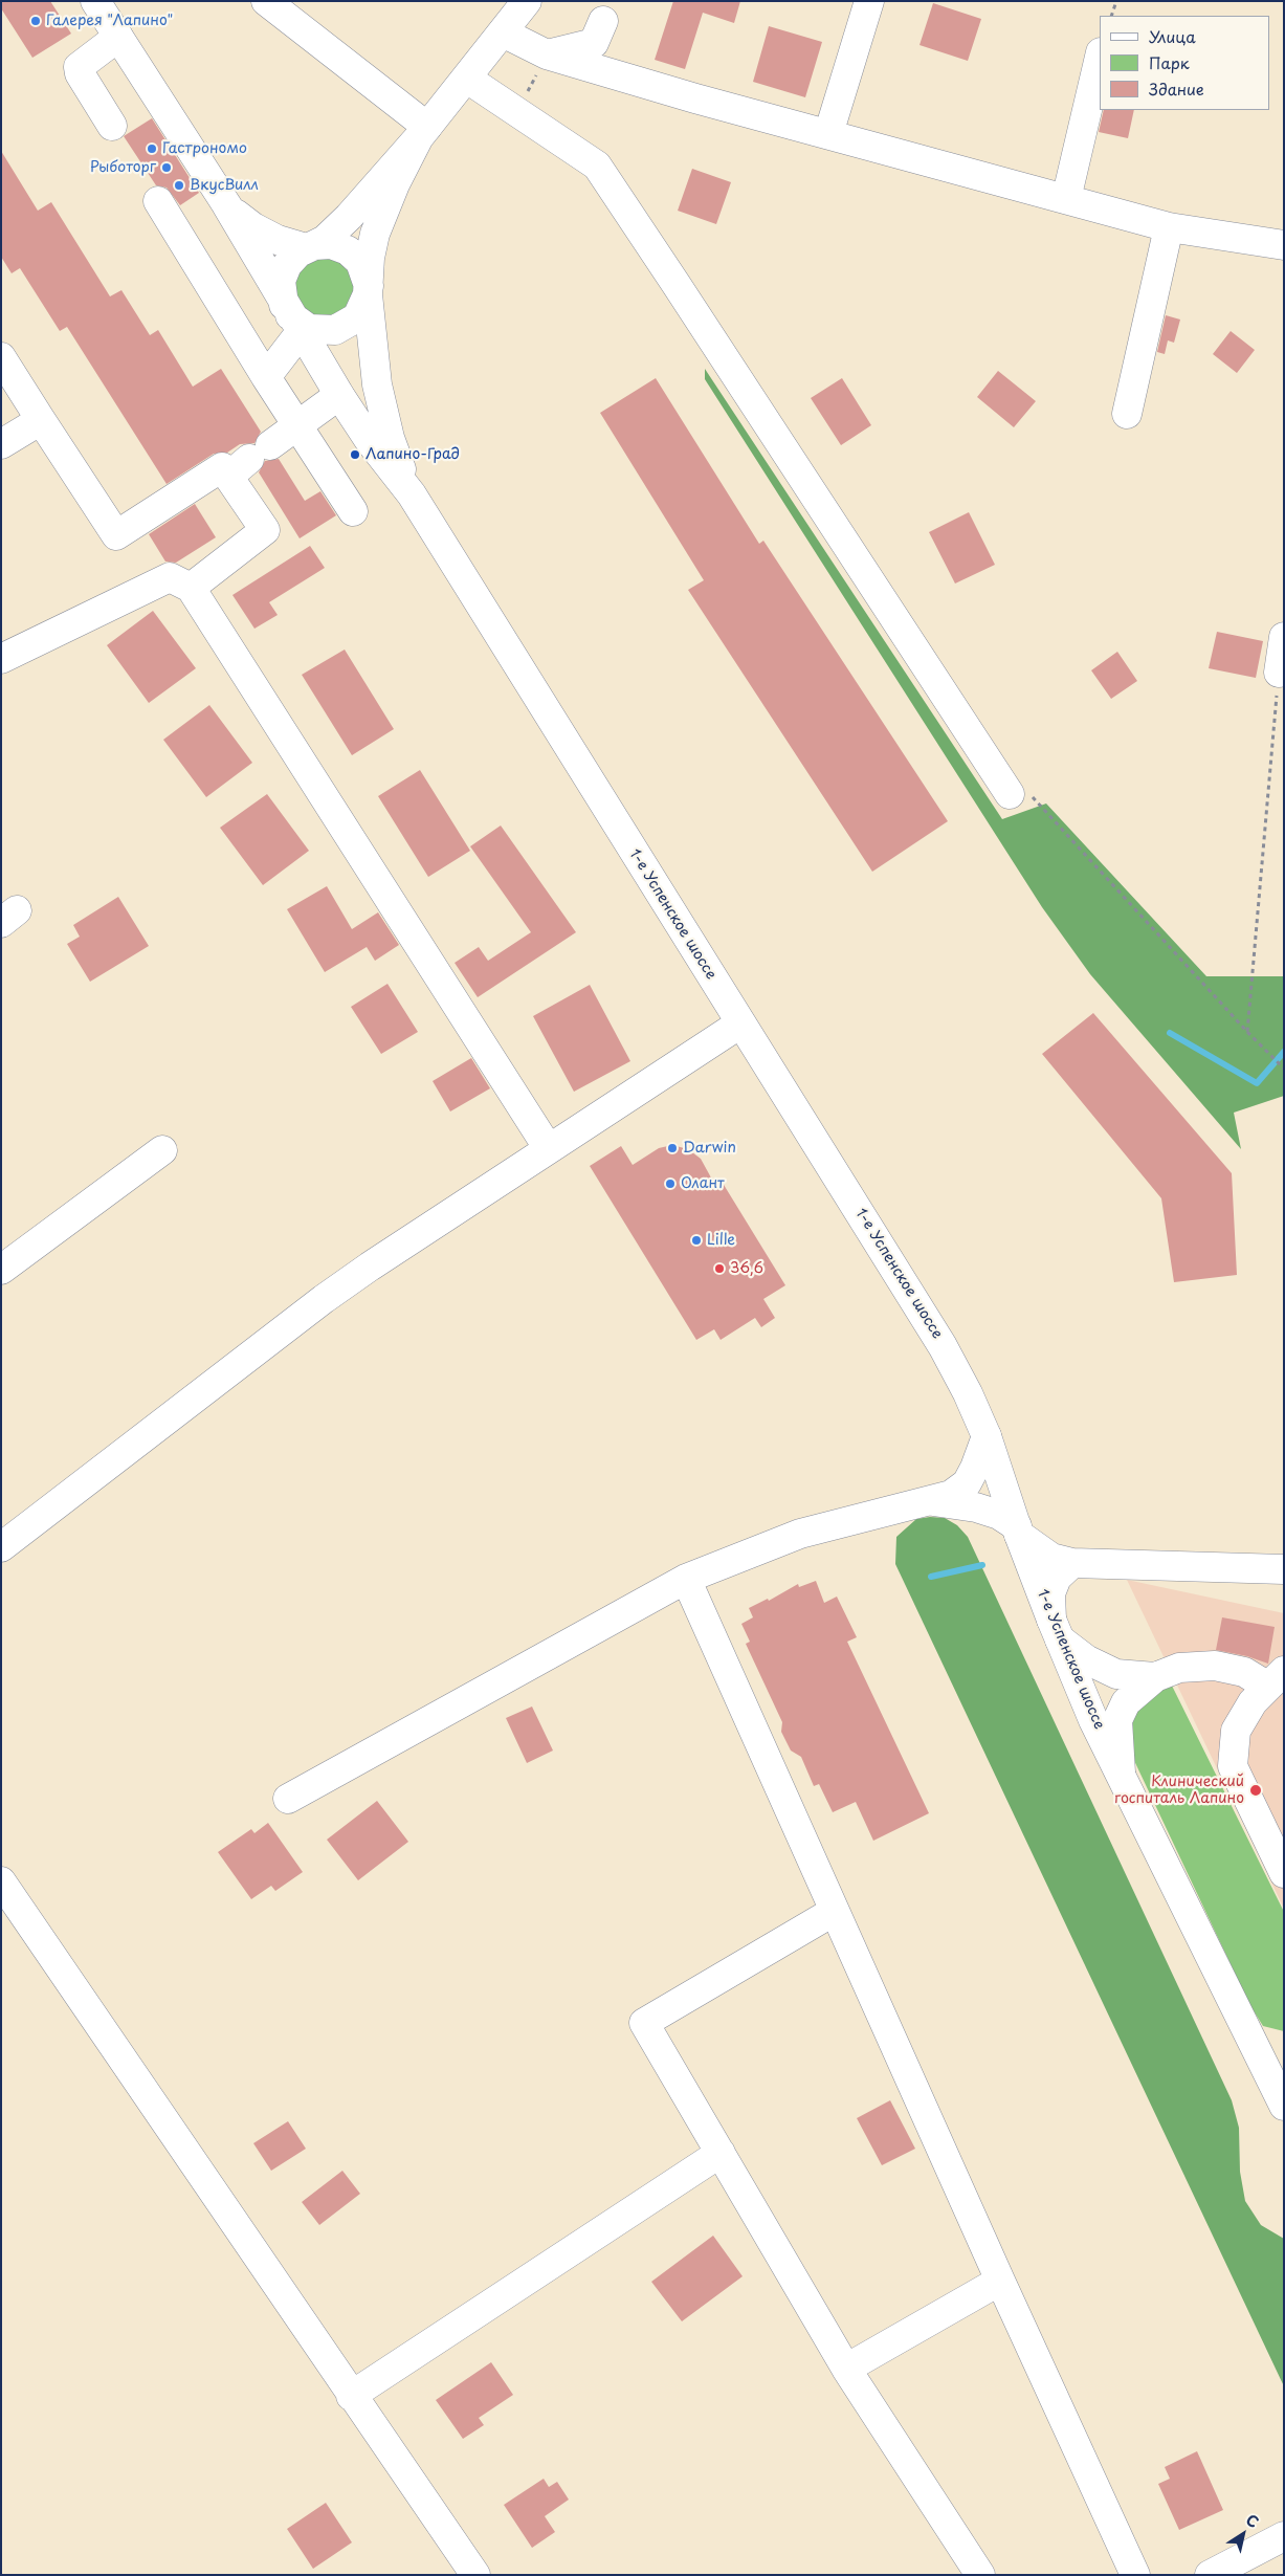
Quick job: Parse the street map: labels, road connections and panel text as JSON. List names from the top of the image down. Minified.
{"streets":{"street":["1-е Успенское шоссе"]},"places":["Галерея \"Лапино\"","Гастрономо","Рыботорг","ВкусВилл","Лапино-Град","Darwin","Олант","Lille","36,6","Клинический госпиталь Лапино"],"legend":["Улица","Парк","Здание"],"north":"top right"}
